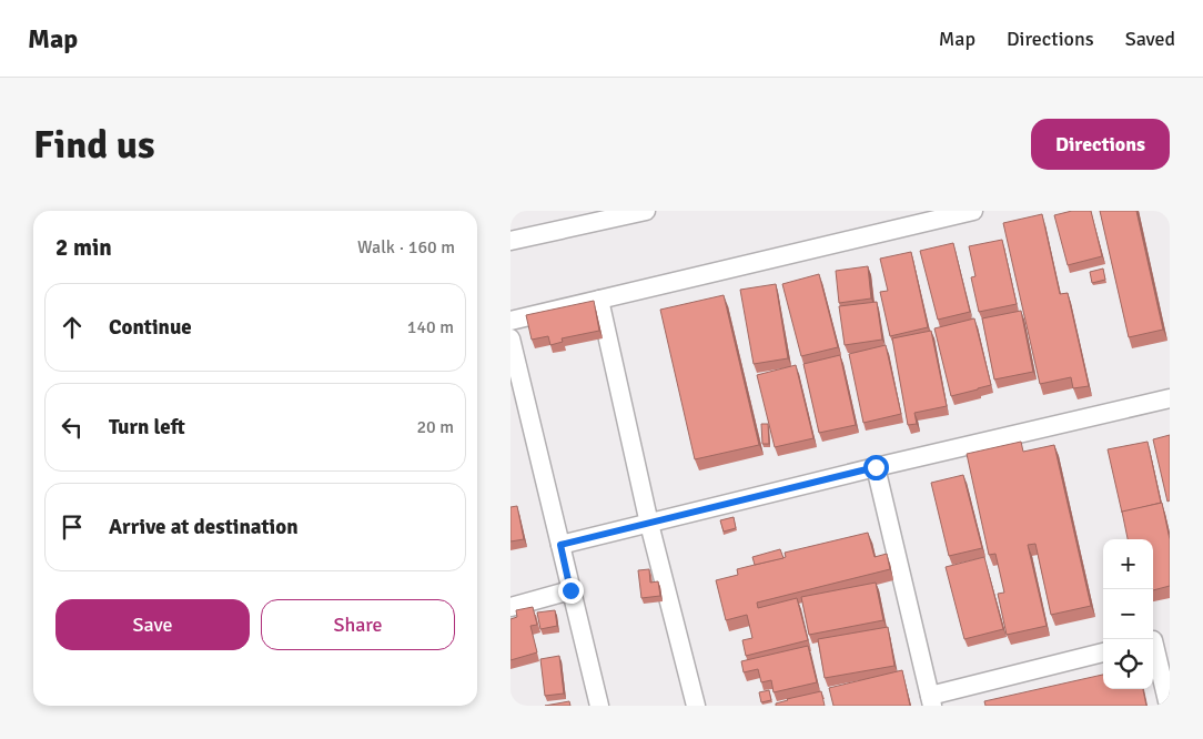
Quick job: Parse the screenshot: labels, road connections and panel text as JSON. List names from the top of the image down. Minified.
{"page":{"header":"Map","nav":["Map","Directions","Saved"],"buttons":["Directions",["Save","Share"]],"title":"Find us","heading":["2 min","Walk · 160 m"],"list":[["Continue","140 m"],["Turn left","20 m"],"Arrive at destination"],"map_buttons":["+","−"]}}
